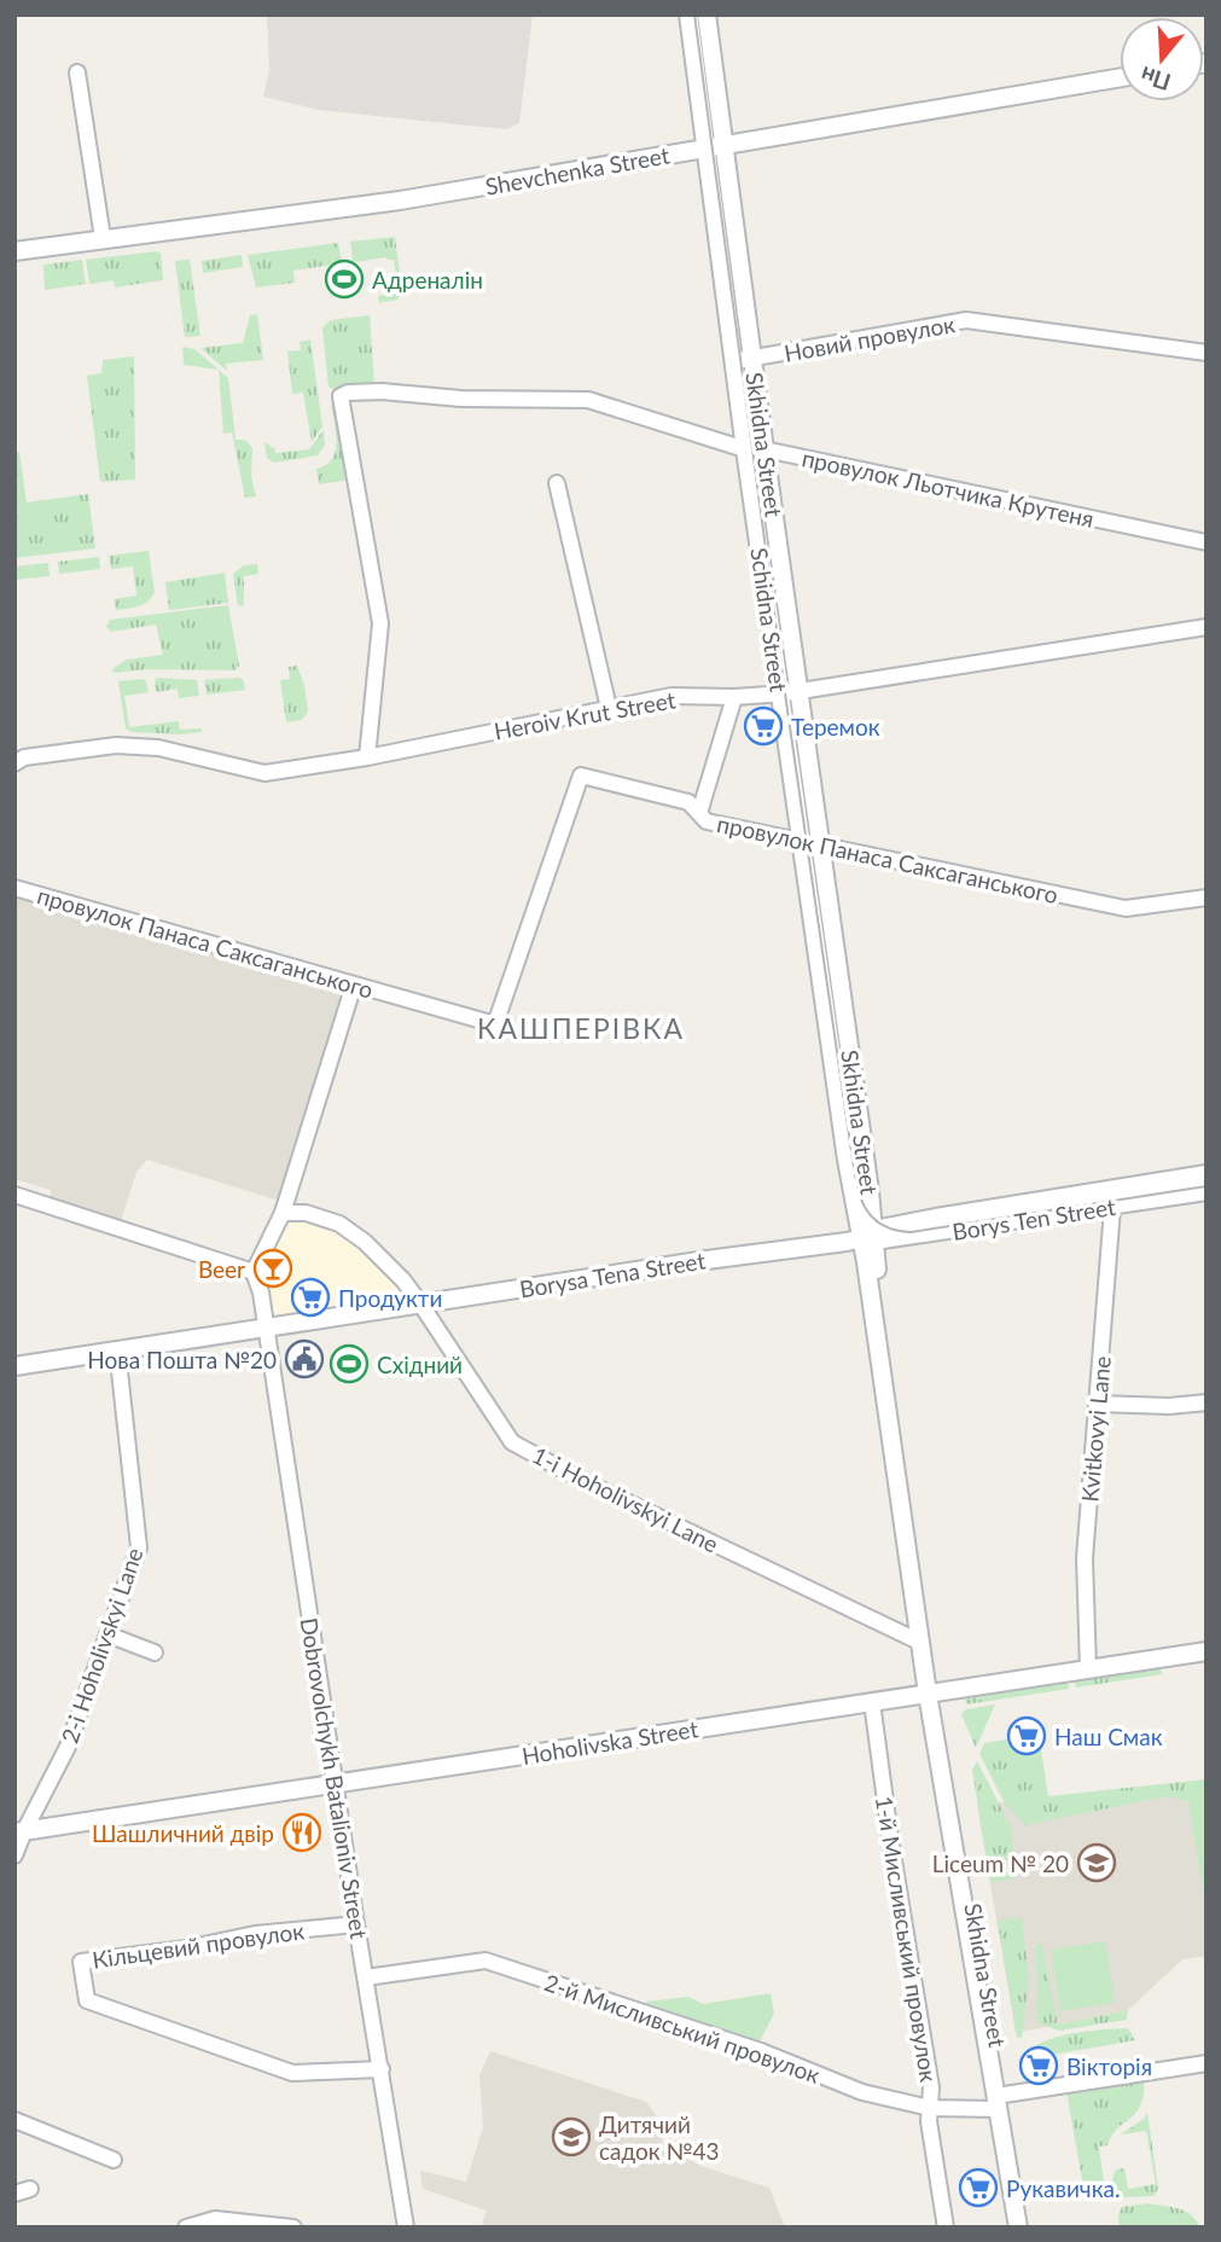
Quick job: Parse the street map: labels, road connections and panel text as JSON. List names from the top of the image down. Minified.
{"streets":{"street":["Shevchenka Street","Новий провулок","Skhidna Street","провулок Льотчика Крутеня","Schidna Street","Heroiv Krut Street","провулок Панаса Саксаганського","Borys Ten Street","Borysa Tena Street","Kvitkovyi Lane","1-i Hoholivskyi Lane","2-i Hoholivskyi Lane","Hoholivska Street","Dobrovolchykh Batalioniv Street","1-й Мисливський провулок","Кільцевий провулок","2-й Мисливський провулок"]},"crossings":[["Shevchenka Street","Skhidna Street"],["Shevchenka Street","Schidna Street"],["Новий провулок","Skhidna Street"],["Новий провулок","Schidna Street"],["Skhidna Street","провулок Льотчика Крутеня"],["Skhidna Street","Schidna Street"],["Skhidna Street","Heroiv Krut Street"],["Skhidna Street","провулок Панаса Саксаганського"],["Skhidna Street","Borysa Tena Street"],["Skhidna Street","1-i Hoholivskyi Lane"],["Skhidna Street","Hoholivska Street"],["Skhidna Street","2-й Мисливський провулок"],["провулок Льотчика Крутеня","Schidna Street"],["провулок Льотчика Крутеня","Heroiv Krut Street"],["Schidna Street","Heroiv Krut Street"],["Schidna Street","провулок Панаса Саксаганського"],["Borys Ten Street","Borysa Tena Street"],["Borys Ten Street","Kvitkovyi Lane"],["Borysa Tena Street","Kvitkovyi Lane"],["Borysa Tena Street","1-i Hoholivskyi Lane"],["Borysa Tena Street","2-i Hoholivskyi Lane"],["Borysa Tena Street","Dobrovolchykh Batalioniv Street"],["Kvitkovyi Lane","Hoholivska Street"],["2-i Hoholivskyi Lane","Hoholivska Street"],["Hoholivska Street","Dobrovolchykh Batalioniv Street"],["Hoholivska Street","1-й Мисливський провулок"],["Dobrovolchykh Batalioniv Street","Кільцевий провулок"],["Dobrovolchykh Batalioniv Street","2-й Мисливський провулок"],["1-й Мисливський провулок","2-й Мисливський провулок"]],"districts":["КАШПЕРІВКА"],"places":{"sports":["Адреналін","Східний"],"supermarket":["Теремок","Продукти","Наш Смак","Вікторія","Рукавичка."],"bar":["Beer"],"public building":["Нова Пошта №20"],"restaurant":["Шашличний двір"],"school or university":["Liceum № 20","Дитячий садок №43"]},"north":"bottom"}
